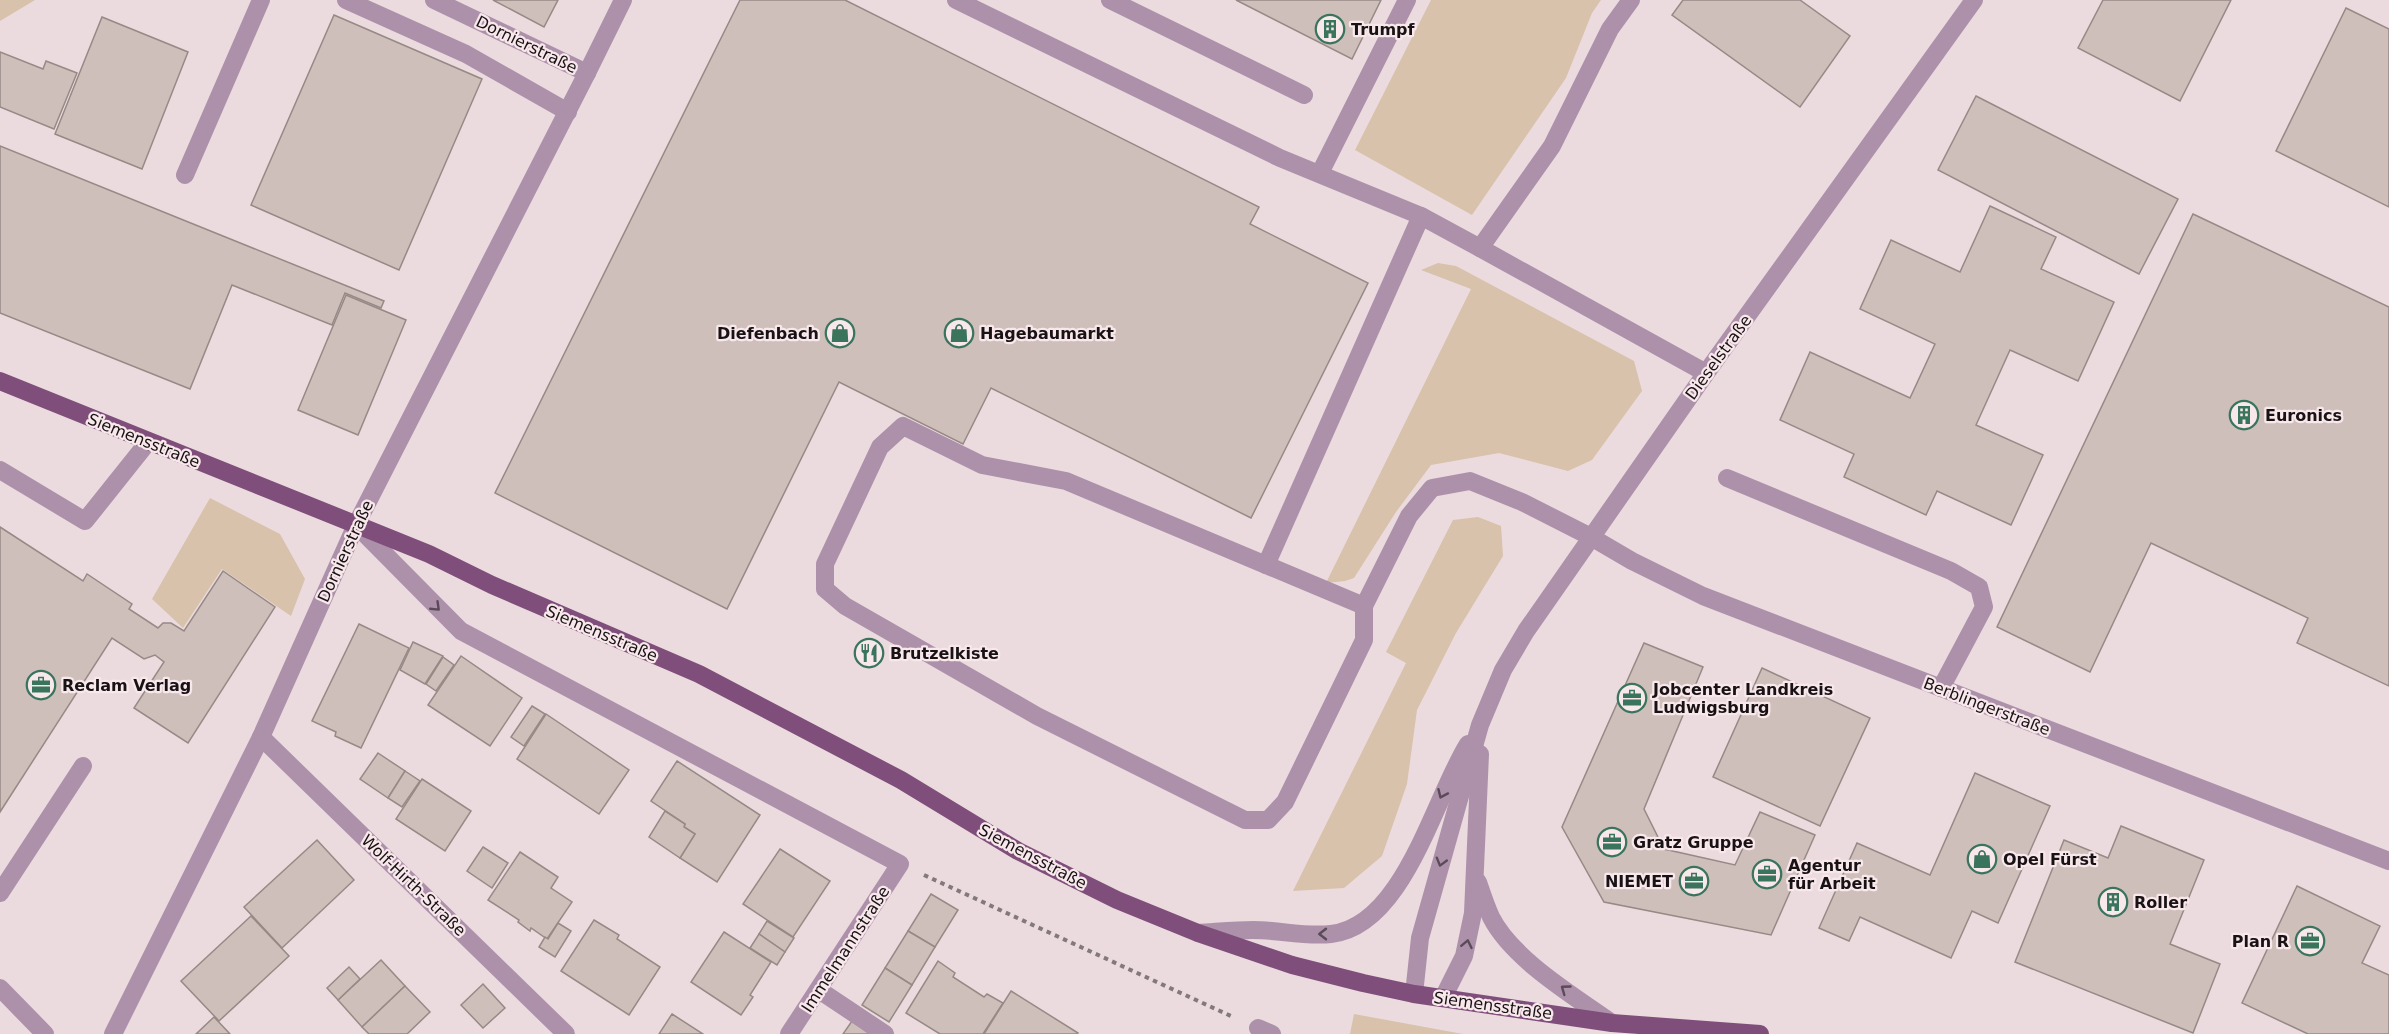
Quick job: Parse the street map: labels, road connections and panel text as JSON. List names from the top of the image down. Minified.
{"streets":{"main road":["Siemensstraße"],"street":["Dornierstraße","Dieselstraße","Berblingerstraße","Wolf-Hirth-Straße","Immelmannstraße"]},"crossings":[["Dornierstraße","Siemensstraße"],["Dornierstraße","Wolf-Hirth-Straße"],["Dieselstraße","Berblingerstraße"],["Siemensstraße","Immelmannstraße"]],"places":{"building":["Trumpf","Euronics","Roller"],"shop":["Diefenbach","Hagebaumarkt","Opel Fürst"],"restaurant":["Brutzelkiste"],"office":["Reclam Verlag","Jobcenter Landkreis Ludwigsburg","Gratz Gruppe","Agentur für Arbeit","NIEMET","Plan R"]}}
